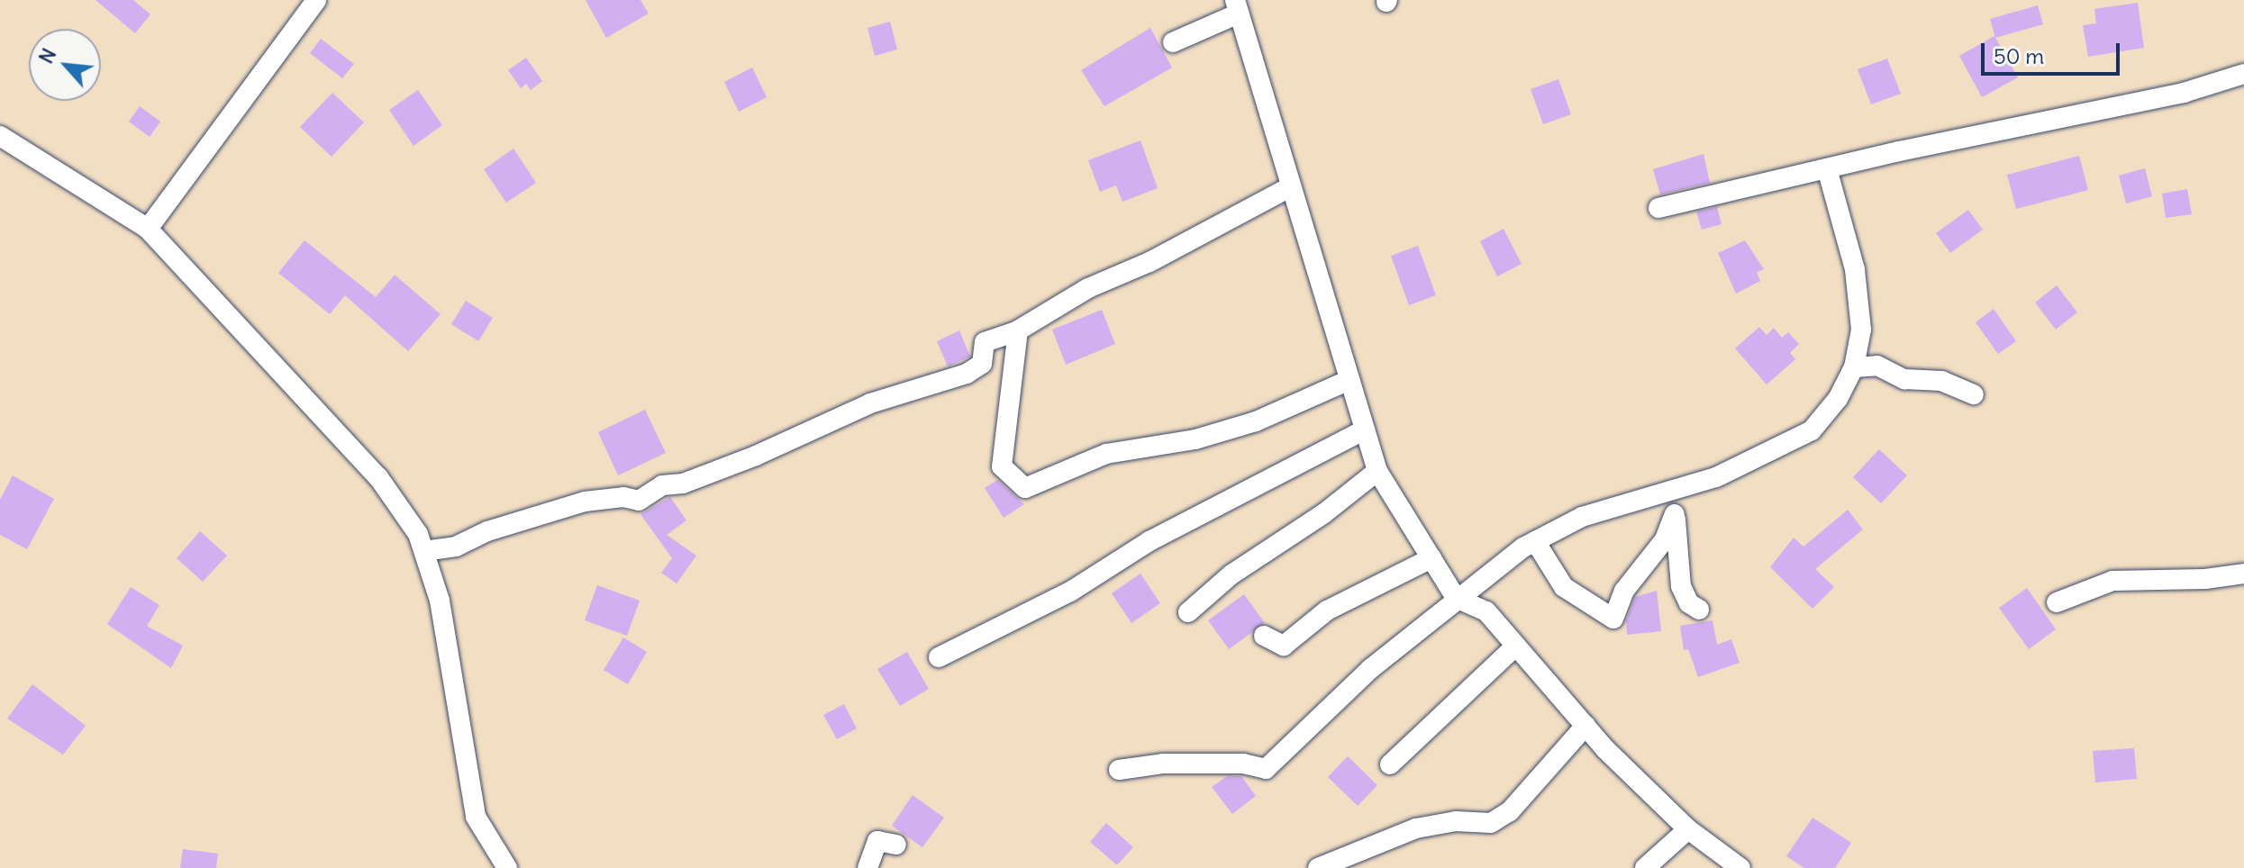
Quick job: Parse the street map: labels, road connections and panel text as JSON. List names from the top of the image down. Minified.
{"scale_bar":"50 m","north":"top left"}
